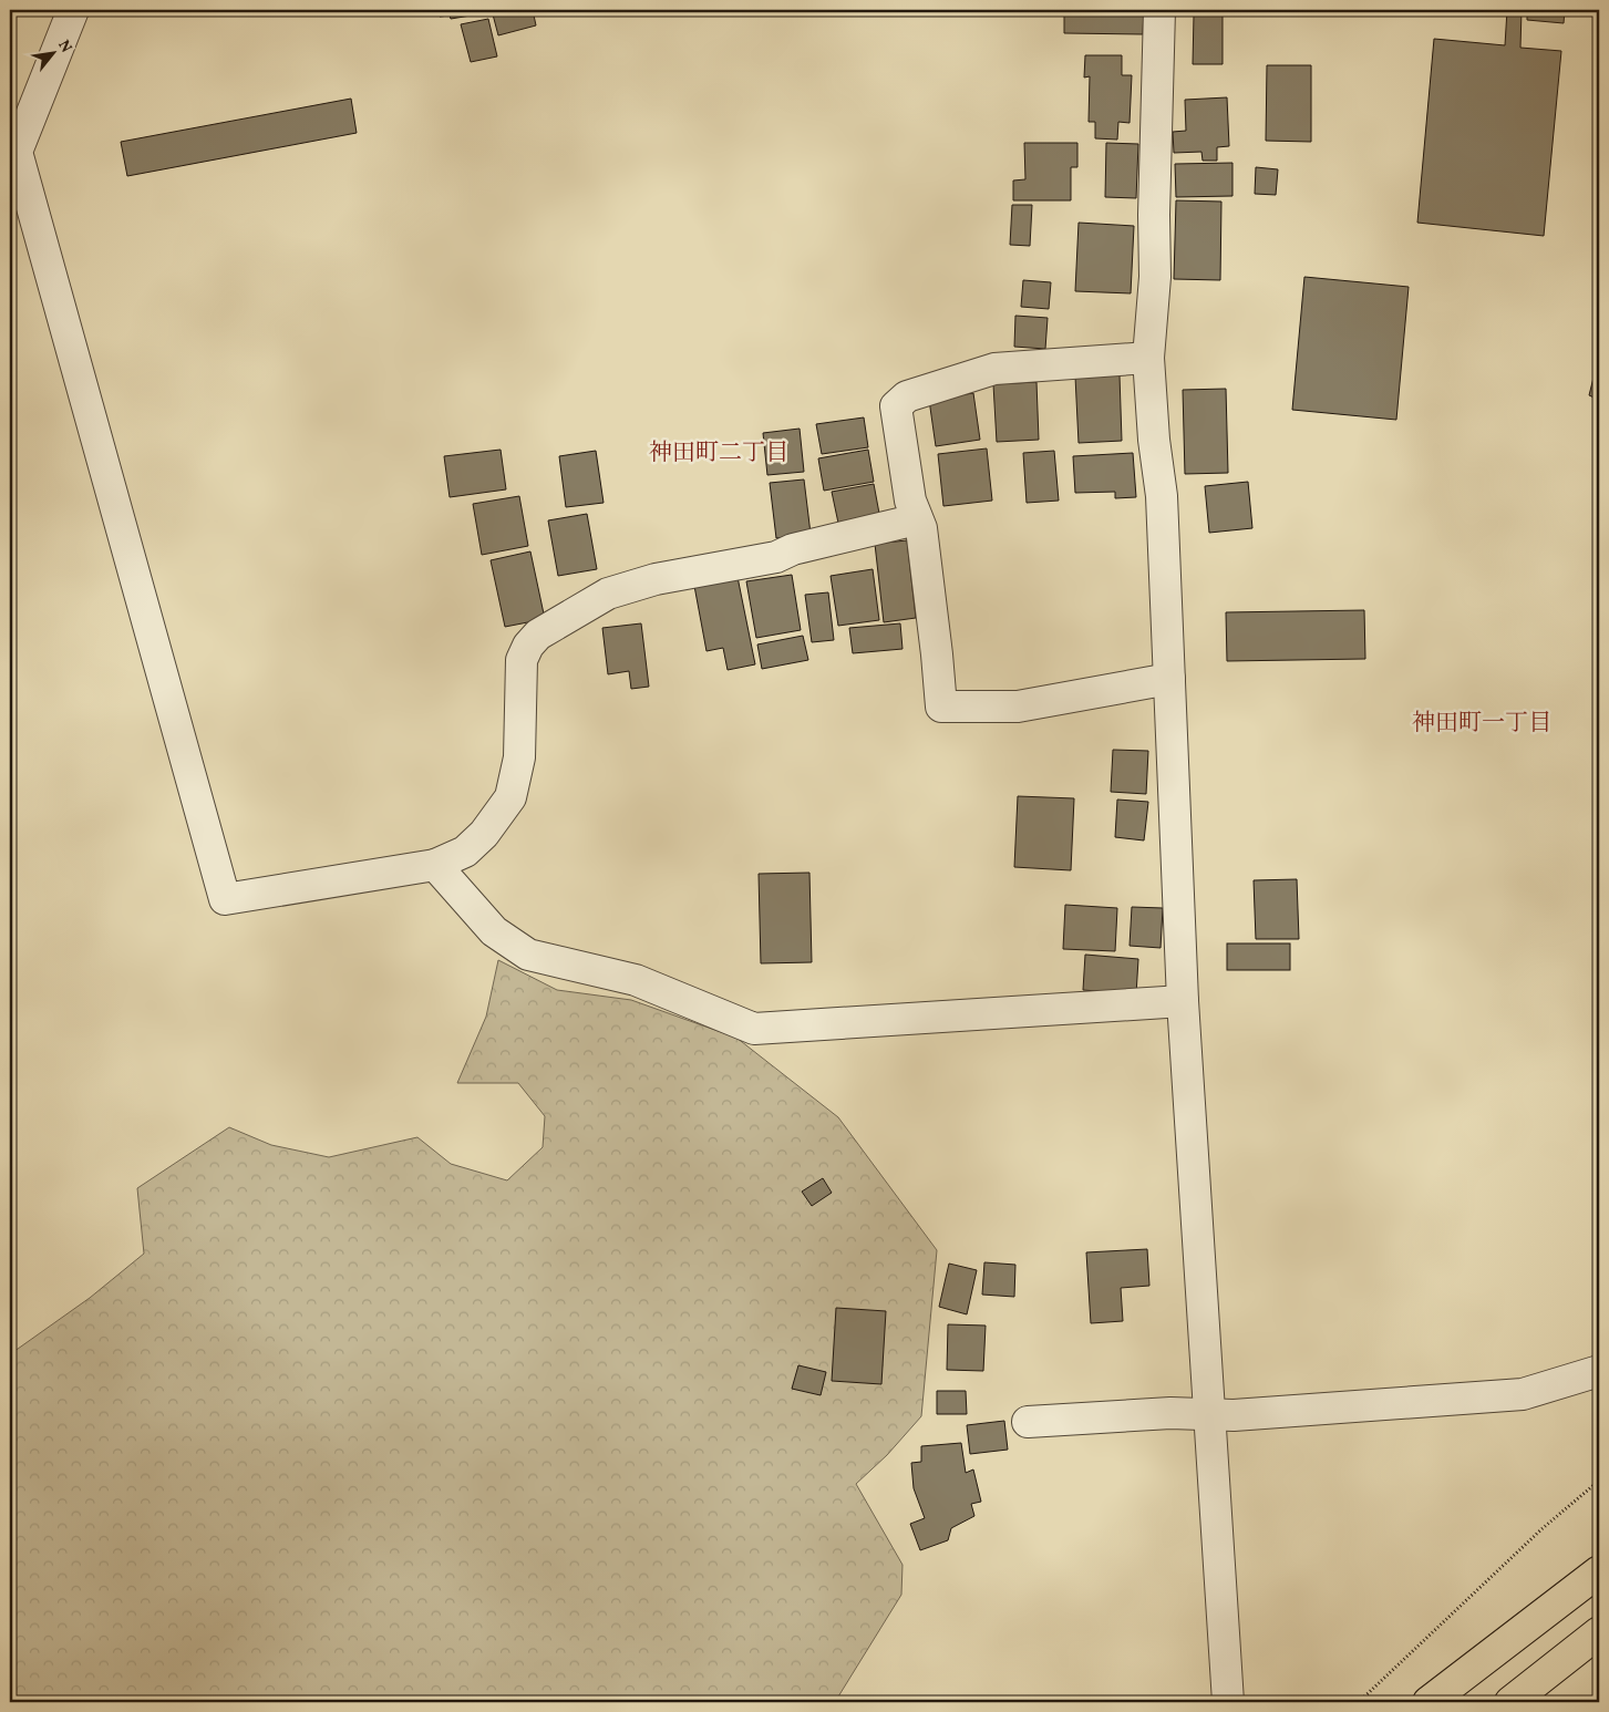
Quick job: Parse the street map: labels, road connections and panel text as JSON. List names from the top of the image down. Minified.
{"districts":["神田町二丁目","神田町一丁目"],"north":"top right"}
